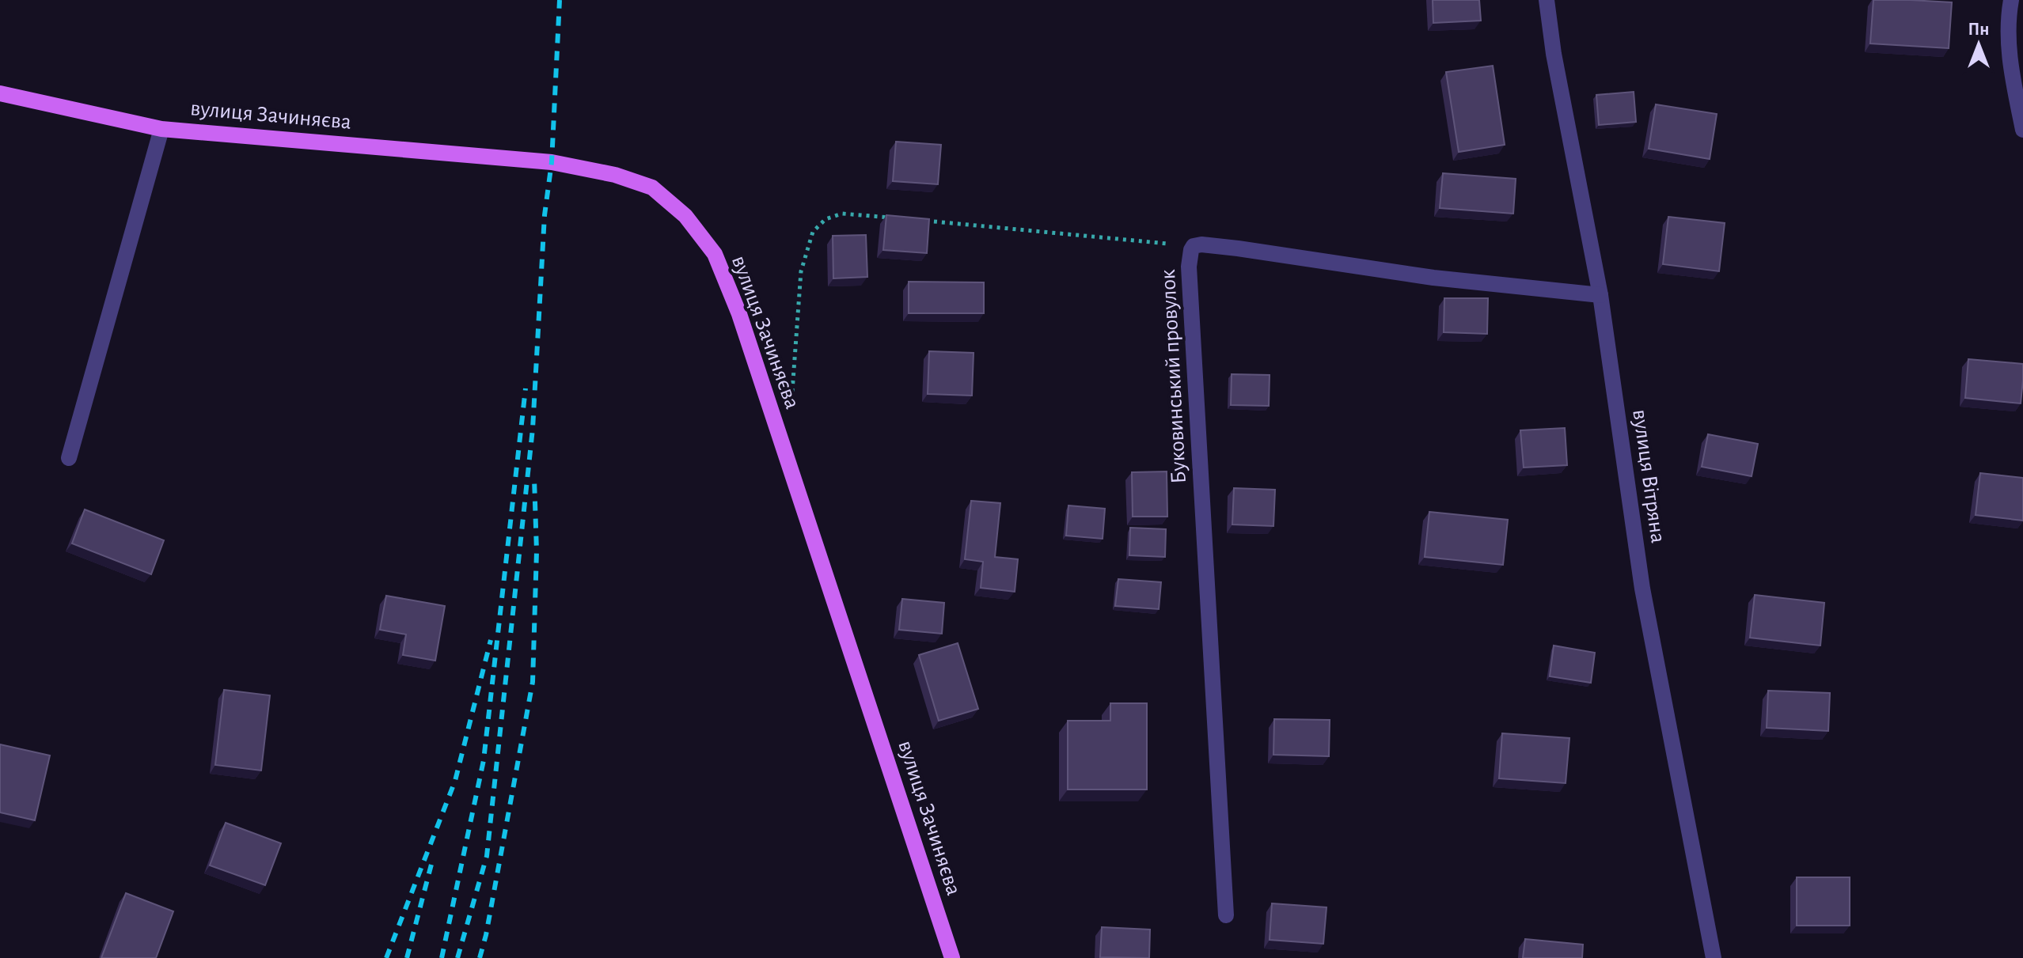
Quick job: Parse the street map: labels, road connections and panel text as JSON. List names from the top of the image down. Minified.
{"streets":{"main road":["вулиця Зачиняєва"],"street":["Буковинський провулок","вулиця Вітряна"]},"crossings":[["Буковинський провулок","вулиця Вітряна"]],"north":"top"}
